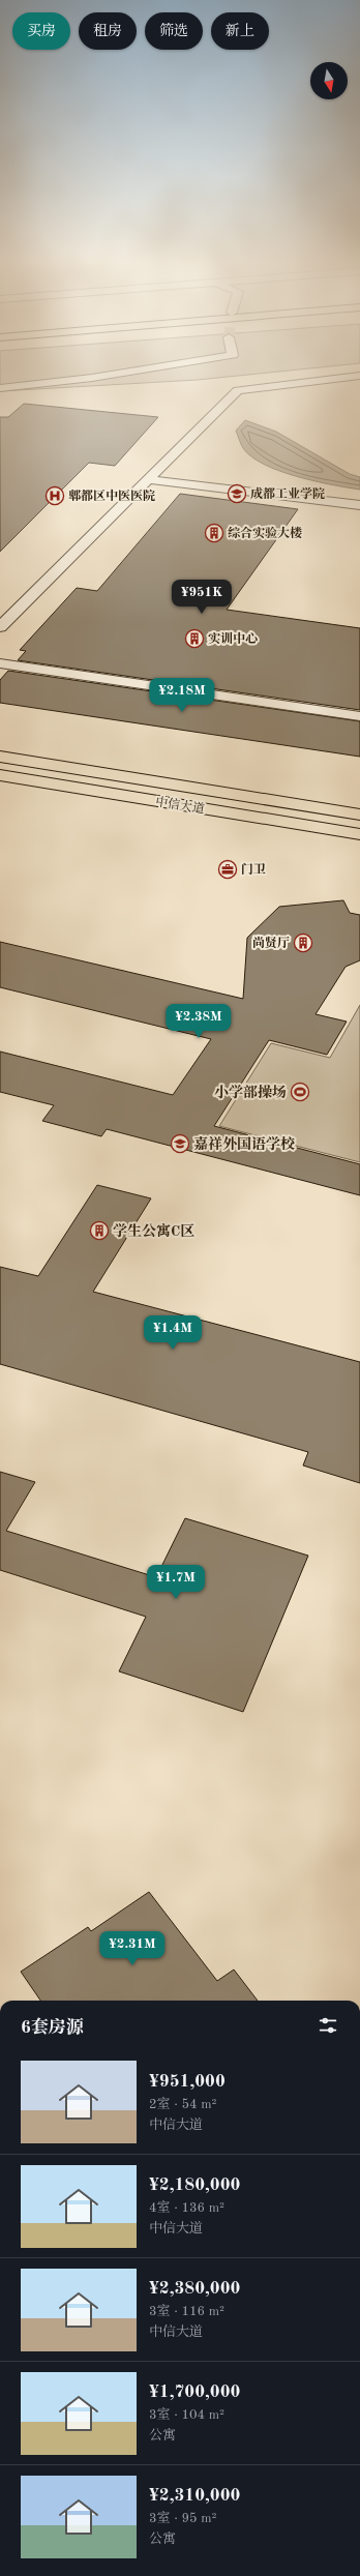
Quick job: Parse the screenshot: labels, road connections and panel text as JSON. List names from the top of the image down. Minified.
{"streets":{"main road":["中信大道"]},"places":{"school or university":["成都工业学院","嘉祥外国语学校"],"hospital":["郫都区中医医院"],"building":["综合实验大楼","实训中心","尚贤厅","学生公寓C区"],"office":["门卫"],"sports":["小学部操场"]},"north":"bottom","page":{"chip":["买房","租房","筛选","新上"],"price":["¥951K","¥2.18M","¥2.38M","¥1.4M","¥1.7M","¥2.31M"],"heading":"6套房源","list":[{"name":"¥951,000","note":"2室 · 54 m² · 中信大道"},{"name":"¥2,180,000","note":"4室 · 136 m² · 中信大道"},{"name":"¥2,380,000","note":"3室 · 116 m² · 中信大道"},{"name":"¥1,700,000","note":"3室 · 104 m² · 公寓"},{"name":"¥2,310,000","note":"3室 · 95 m² · 公寓"}]}}
